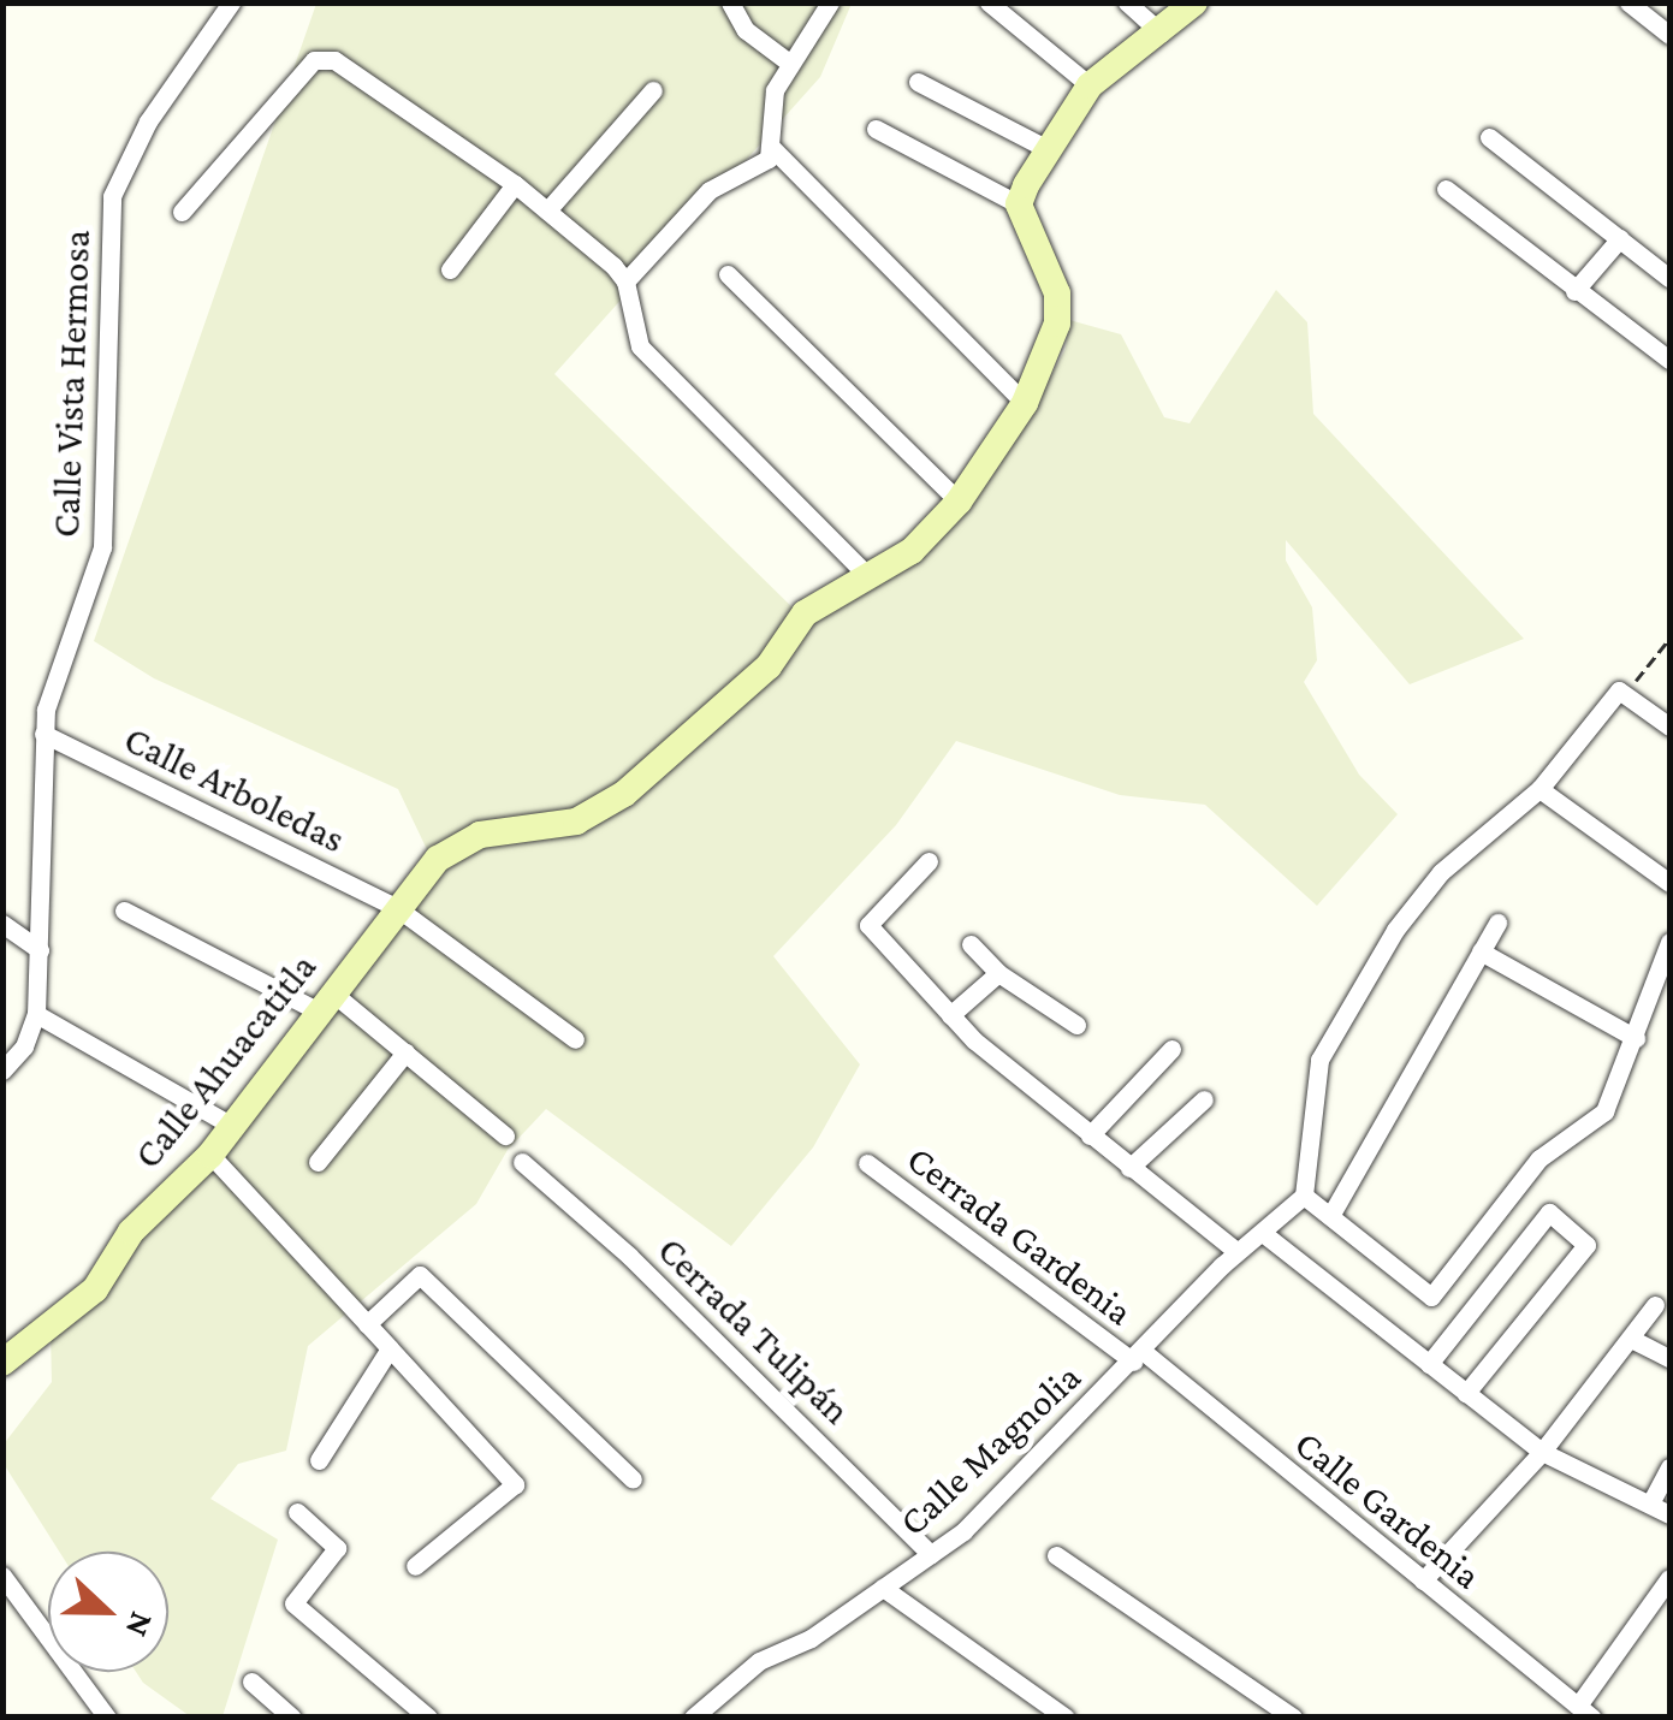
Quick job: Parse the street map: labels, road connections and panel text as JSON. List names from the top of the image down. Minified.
{"streets":{"street":["Calle Vista Hermosa","Calle Arboledas","Calle Ahuacatitla","Cerrada Gardenia","Cerrada Tulipán","Calle Magnolia","Calle Gardenia"]},"crossings":[["Calle Vista Hermosa","Calle Arboledas"],["Calle Arboledas","Calle Ahuacatitla"],["Cerrada Gardenia","Calle Magnolia"],["Cerrada Gardenia","Calle Gardenia"],["Cerrada Tulipán","Calle Magnolia"],["Calle Magnolia","Calle Gardenia"]],"north":"right"}
